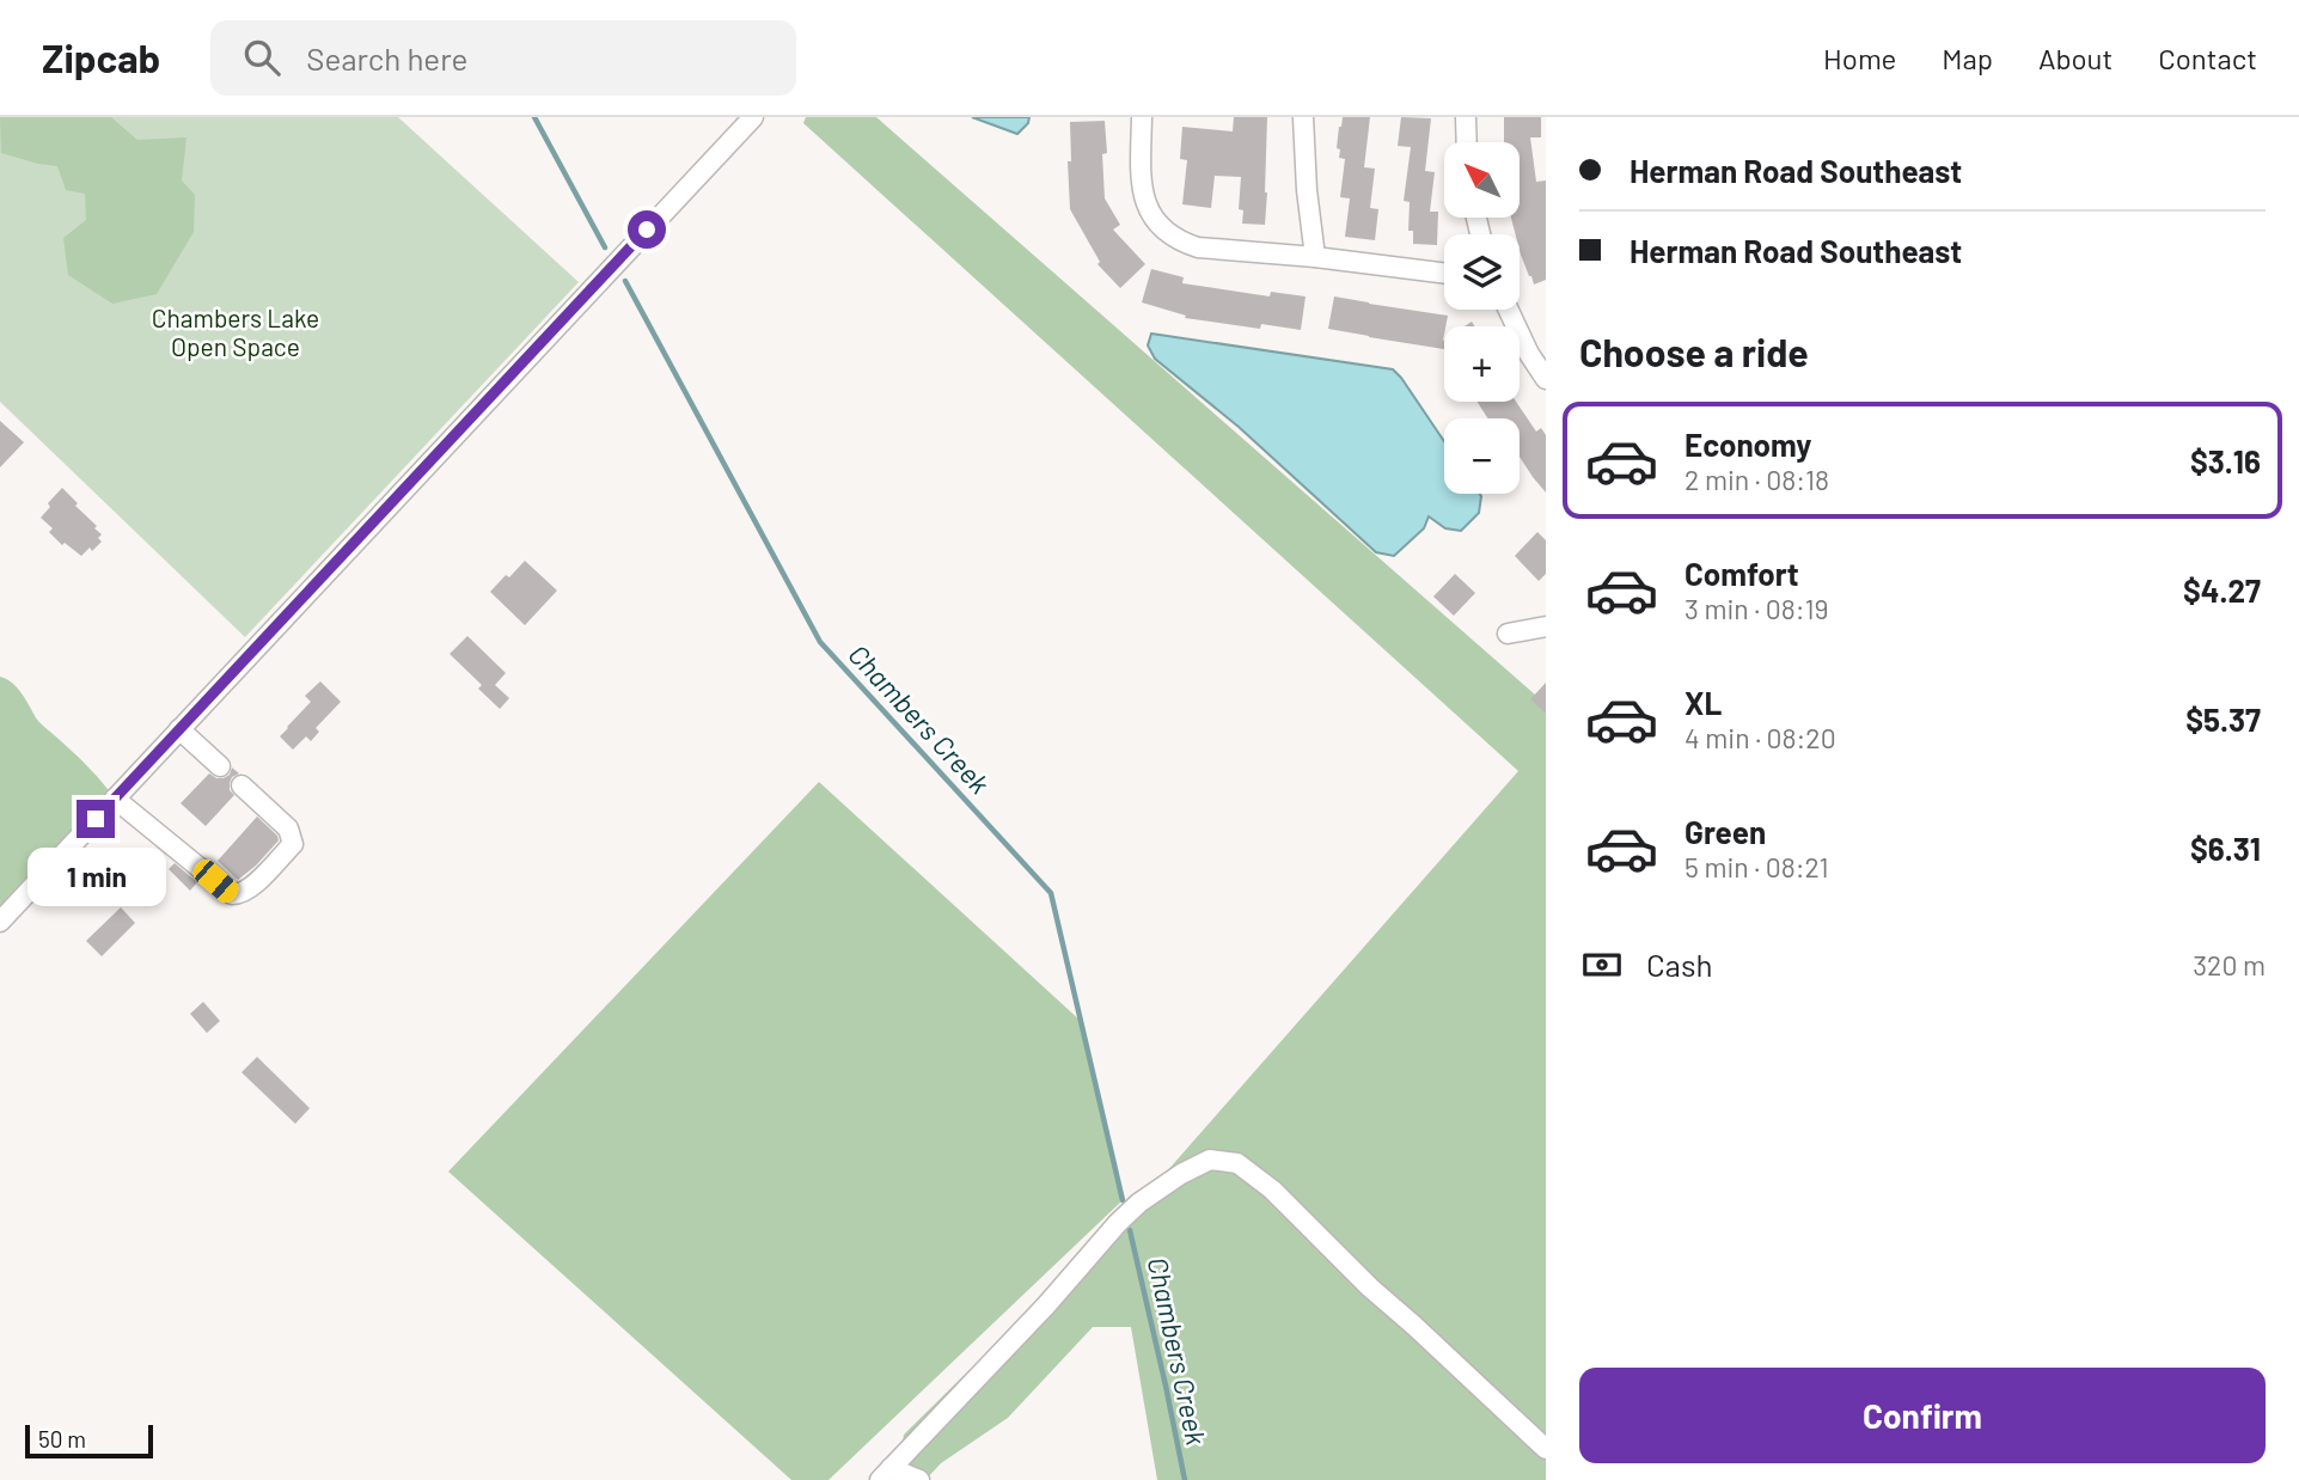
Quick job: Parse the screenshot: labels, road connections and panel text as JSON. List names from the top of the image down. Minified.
{"water":["Chambers Creek"],"parks":["Chambers Lake Open Space"],"scale_bar":"50 m","north":"top left","page":{"header":"Zipcab","search":"Search here","nav":["Home","Map","About","Contact"],"banner":["Herman Road Southeast","Herman Road Southeast"],"map_buttons":["+","−"],"heading":"Choose a ride","list":[{"name":"Economy","note":"2 min · 08:18","value":"$3.16"},{"name":"Comfort","note":"3 min · 08:19","value":"$4.27"},{"name":"XL","note":"4 min · 08:20","value":"$5.37"},{"name":"Green","note":"5 min · 08:21","value":"$6.31"}],"bubble":"1 min","pay":["Cash","320 m"],"buttons":"Confirm","scale":"50 m"}}
